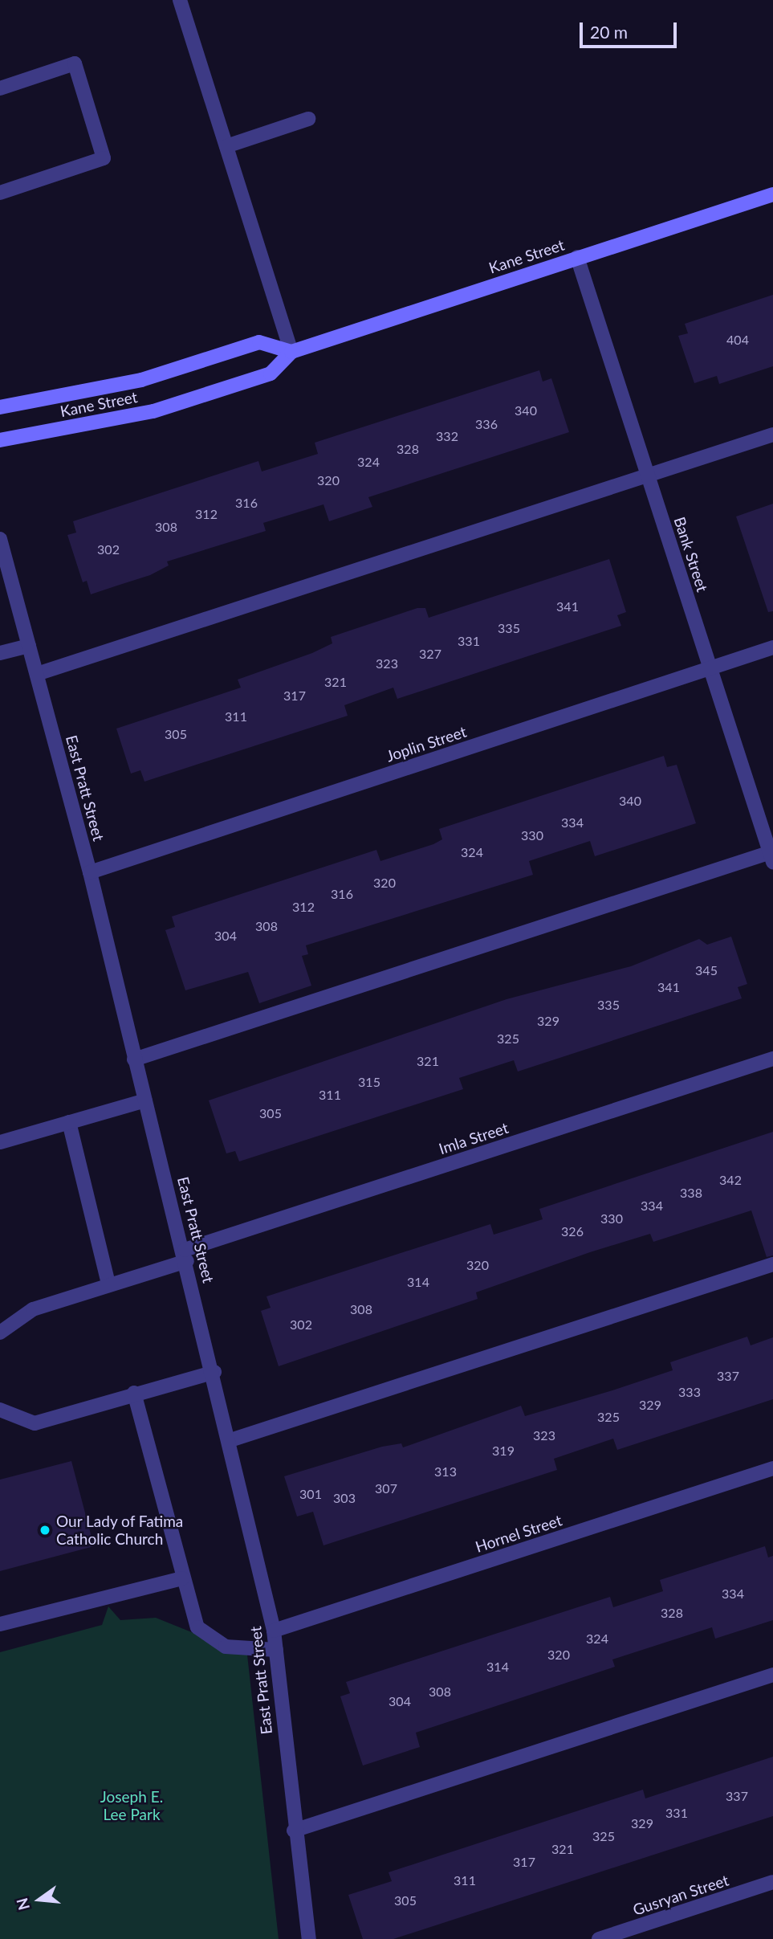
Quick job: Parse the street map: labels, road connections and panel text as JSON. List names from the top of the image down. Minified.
{"streets":{"main road":["Kane Street"],"street":["Bank Street","Joplin Street","East Pratt Street","Imla Street","Hornel Street","Gusryan Street"]},"crossings":[["Kane Street","Bank Street"],["Bank Street","Joplin Street"],["Joplin Street","East Pratt Street"],["East Pratt Street","Imla Street"],["East Pratt Street","Hornel Street"]],"parks":["Joseph E. Lee Park"],"places":["Our Lady of Fatima Catholic Church"],"house_numbers":["404","340","336","332","328","324","320","316","312","308","302","341","335","331","327","323","321","317","311","305","340","334","330","324","320","316","312","308","304","345","341","335","329","325","321","315","311","305","342","338","334","330","326","320","314","308","302","337","333","329","325","323","319","313","307","301","303","334","328","324","320","314","308","304","337","331","329","325","321","317","311","305"],"scale_bar":"20 m","north":"left"}
